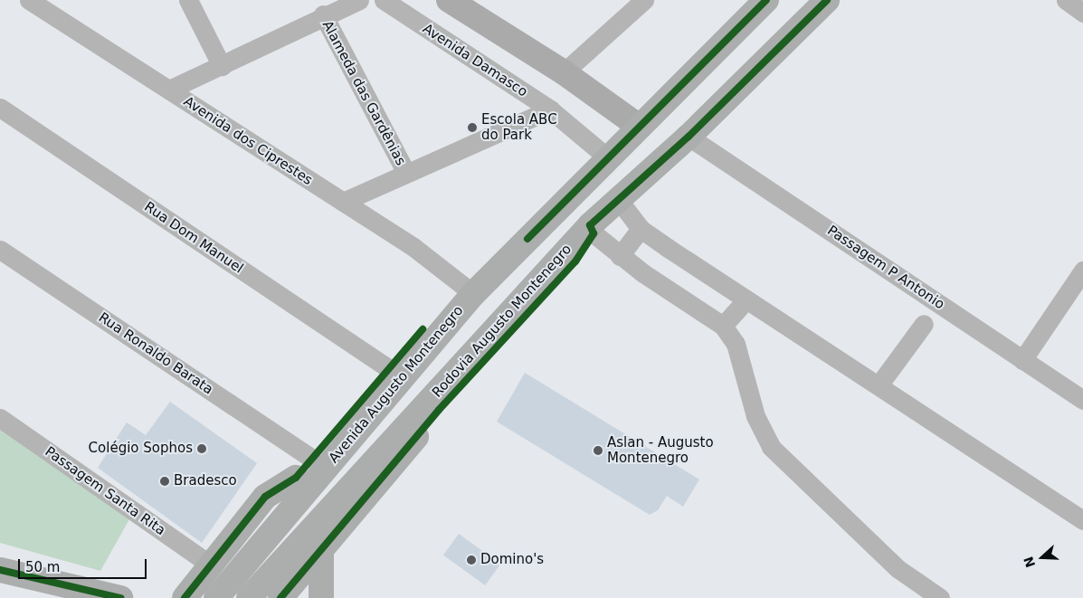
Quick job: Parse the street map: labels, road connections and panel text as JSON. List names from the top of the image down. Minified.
{"streets":{"main road":["Rodovia Augusto Montenegro","Avenida Augusto Montenegro"],"street":["Avenida Damasco","Alameda das Gardênias","Avenida dos Ciprestes","Rua Dom Manuel","Passagem P Antonio","Rua Ronaldo Barata","Passagem Santa Rita"]},"crossings":[["Passagem P Antonio","Rodovia Augusto Montenegro"]],"places":["Escola ABC do Park","Colégio Sophos","Aslan - Augusto Montenegro","Bradesco","Domino's"],"scale_bar":"50 m","north":"left"}
